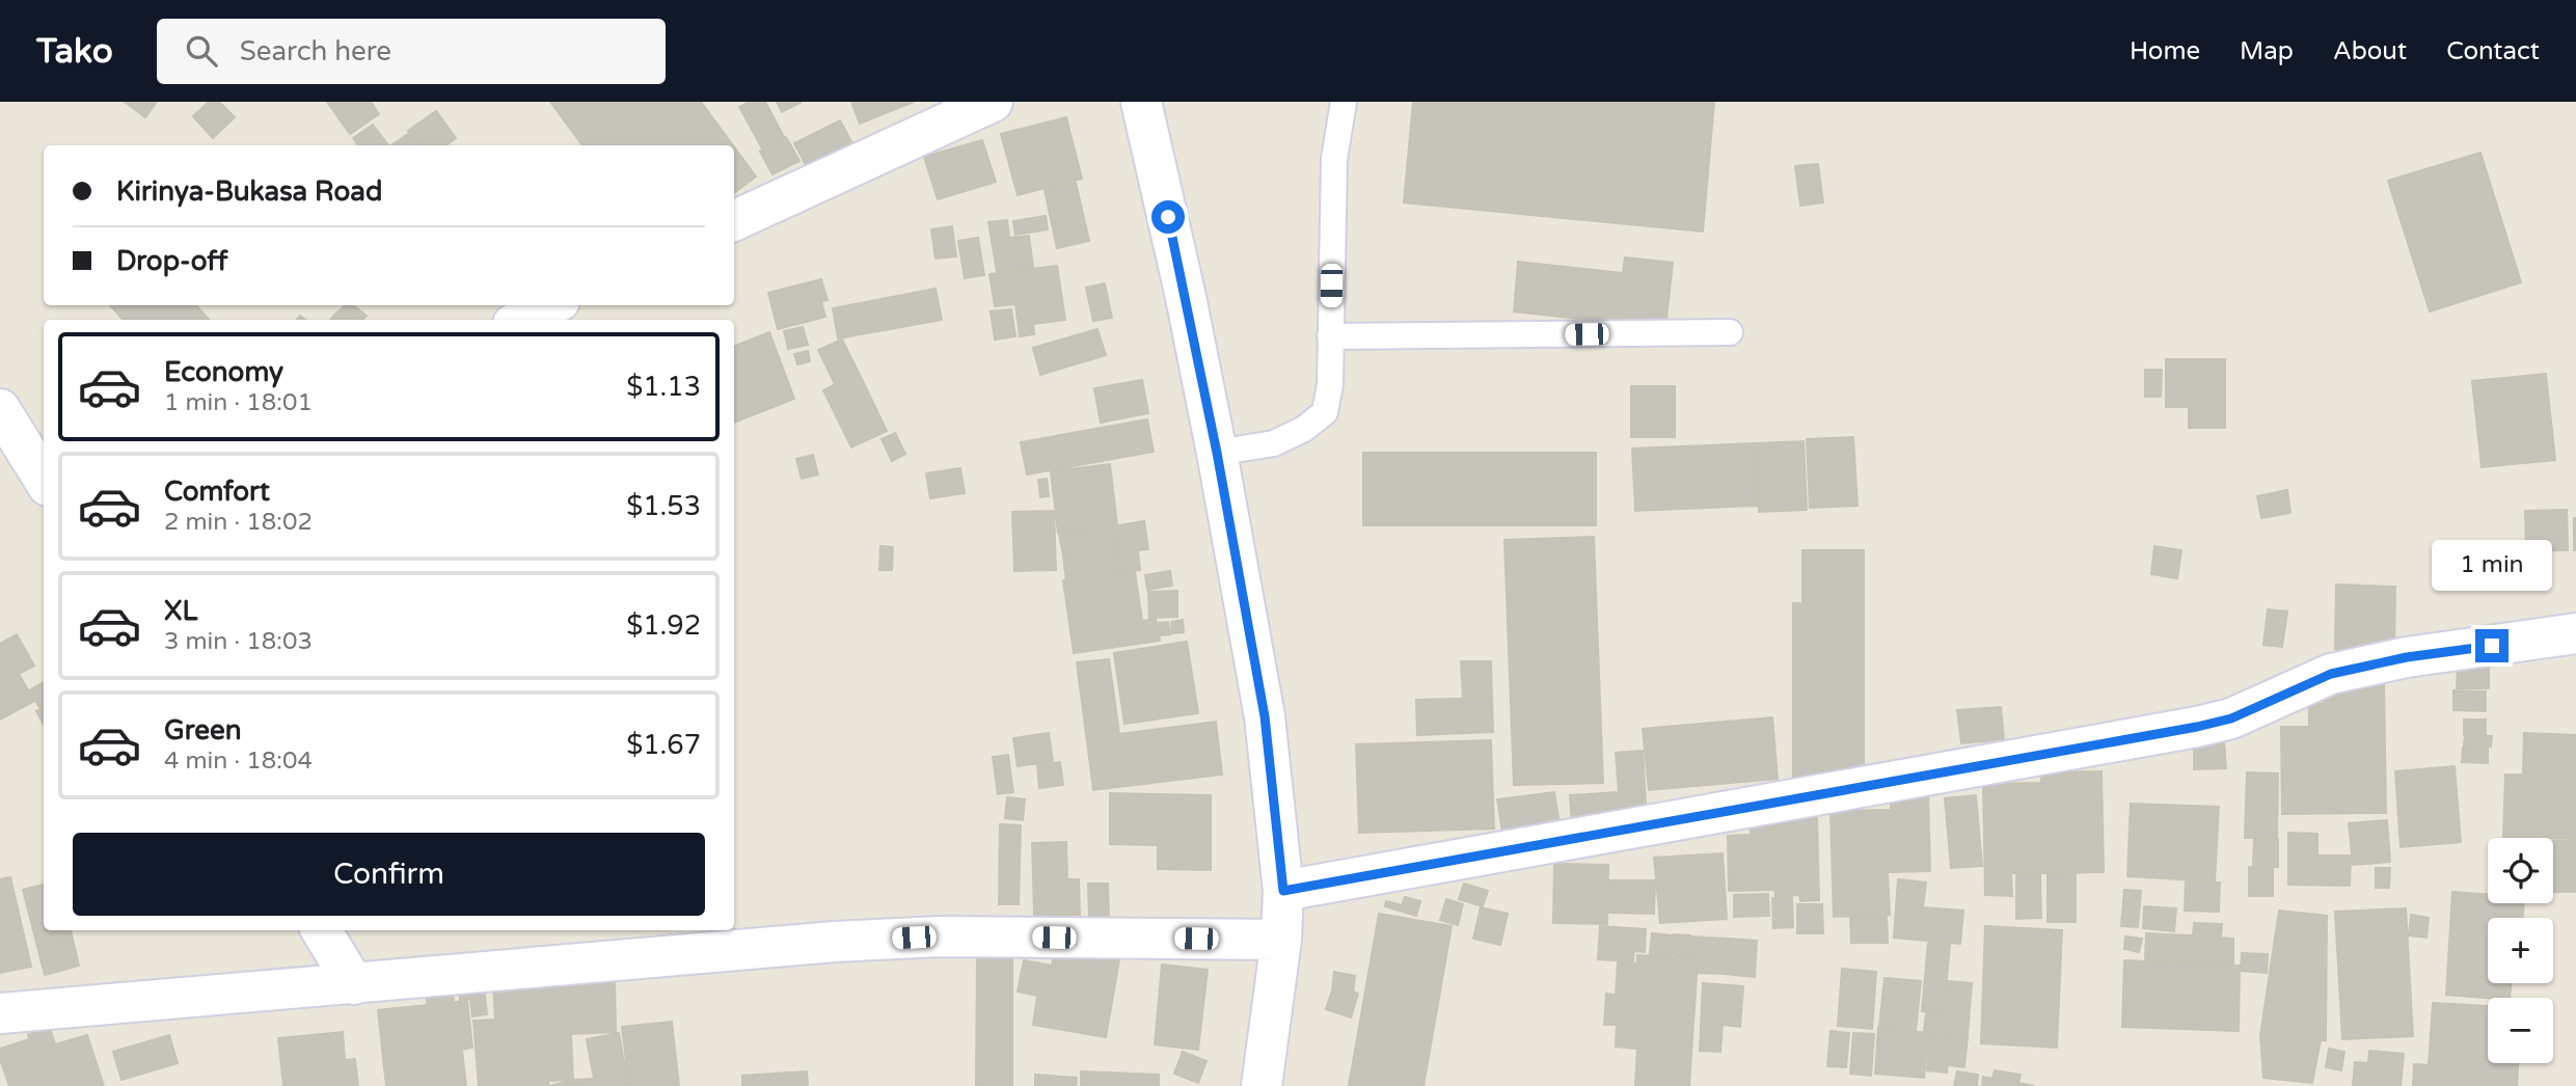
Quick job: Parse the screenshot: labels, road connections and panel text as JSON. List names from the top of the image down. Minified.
{"page":{"header":"Tako","search":"Search here","nav":["Home","Map","About","Contact"],"banner":["Kirinya-Bukasa Road","Drop-off"],"list":[{"name":"Economy","note":"1 min · 18:01","value":"$1.13"},{"name":"Comfort","note":"2 min · 18:02","value":"$1.53"},{"name":"XL","note":"3 min · 18:03","value":"$1.92"},{"name":"Green","note":"4 min · 18:04","value":"$1.67"}],"bubble":"1 min","buttons":"Confirm","map_buttons":["+","−"]}}
